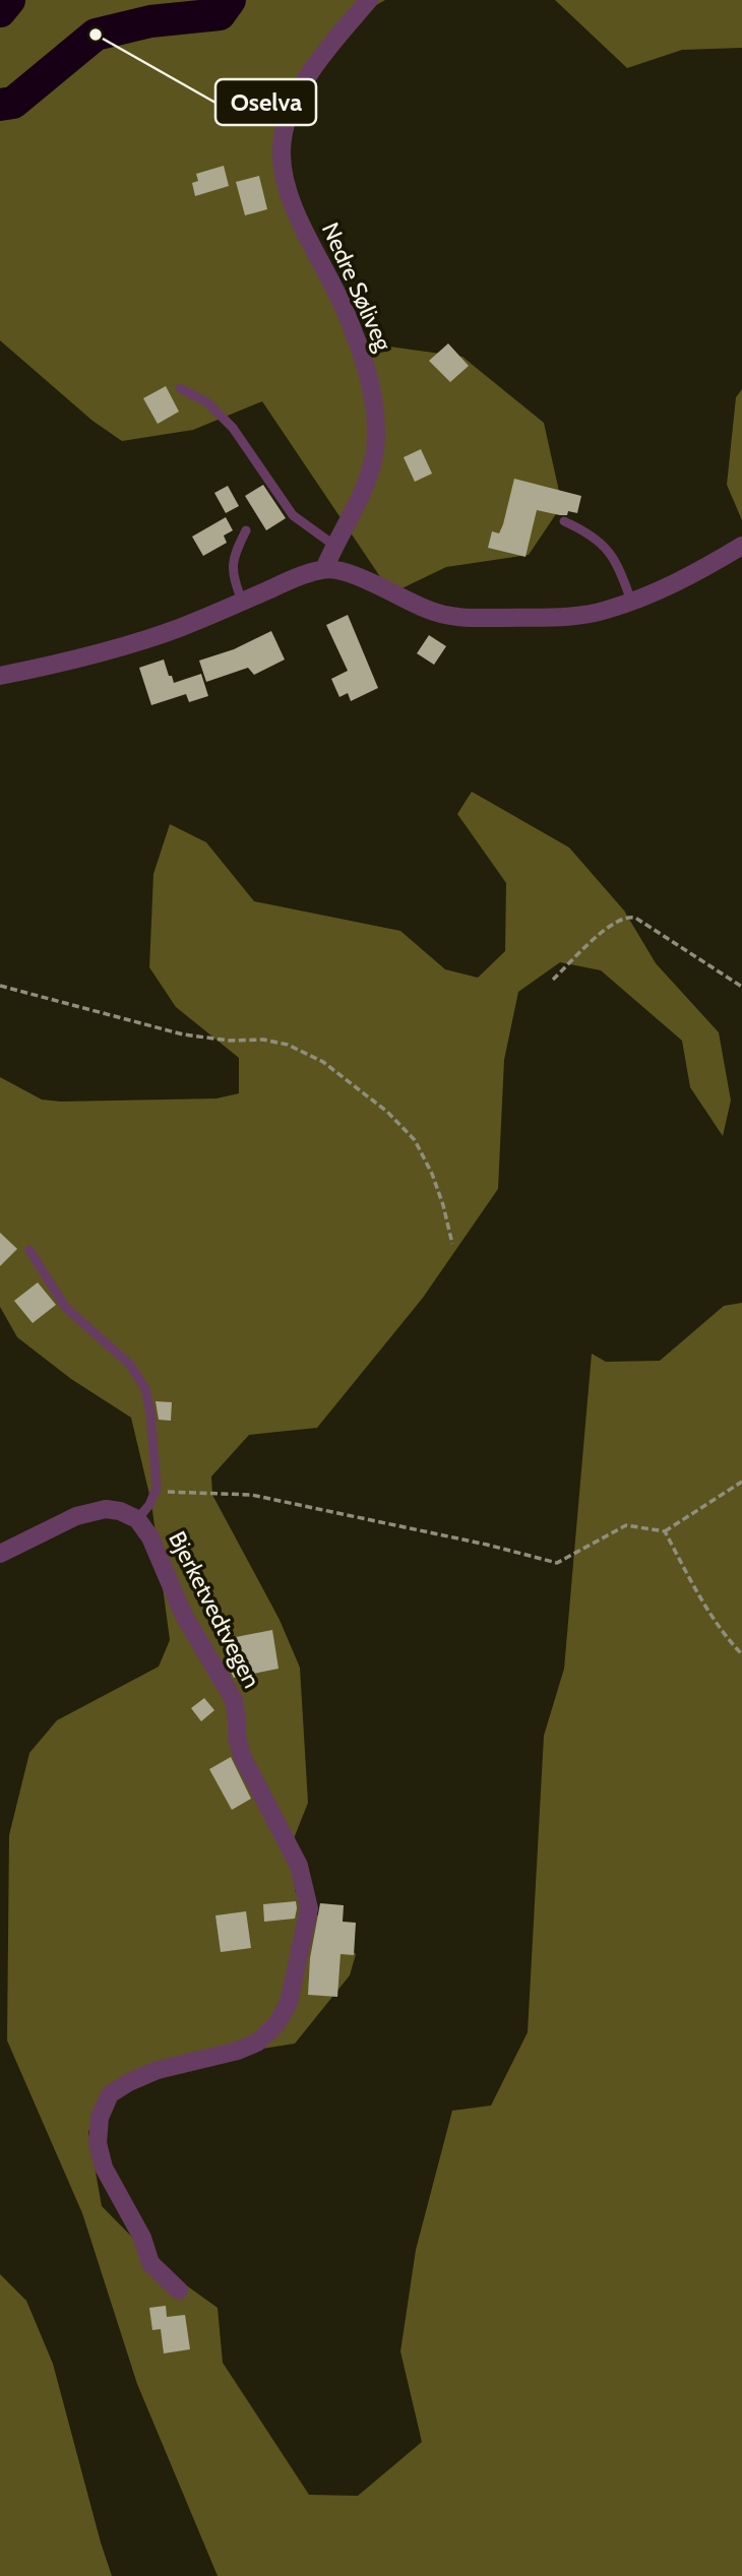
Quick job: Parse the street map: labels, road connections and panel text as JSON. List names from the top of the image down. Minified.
{"streets":{"street":["Nedre Søliveg","Bjerketvedtvegen"]},"places":["Oselva"]}
